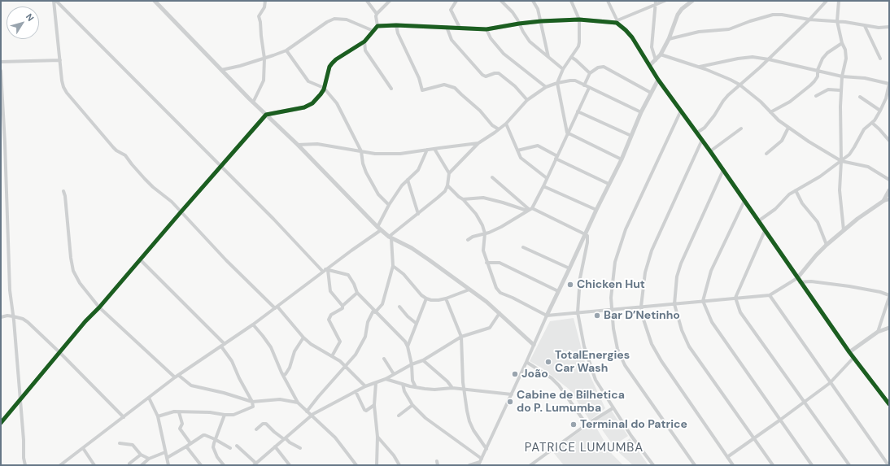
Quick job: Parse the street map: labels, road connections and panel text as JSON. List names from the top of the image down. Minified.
{"districts":["PATRICE LUMUMBA"],"places":["Chicken Hut","Bar D’Netinho","TotalEnergies Car Wash","João","Cabine de Bilhetica do P. Lumumba","Terminal do Patrice"],"north":"top right"}
